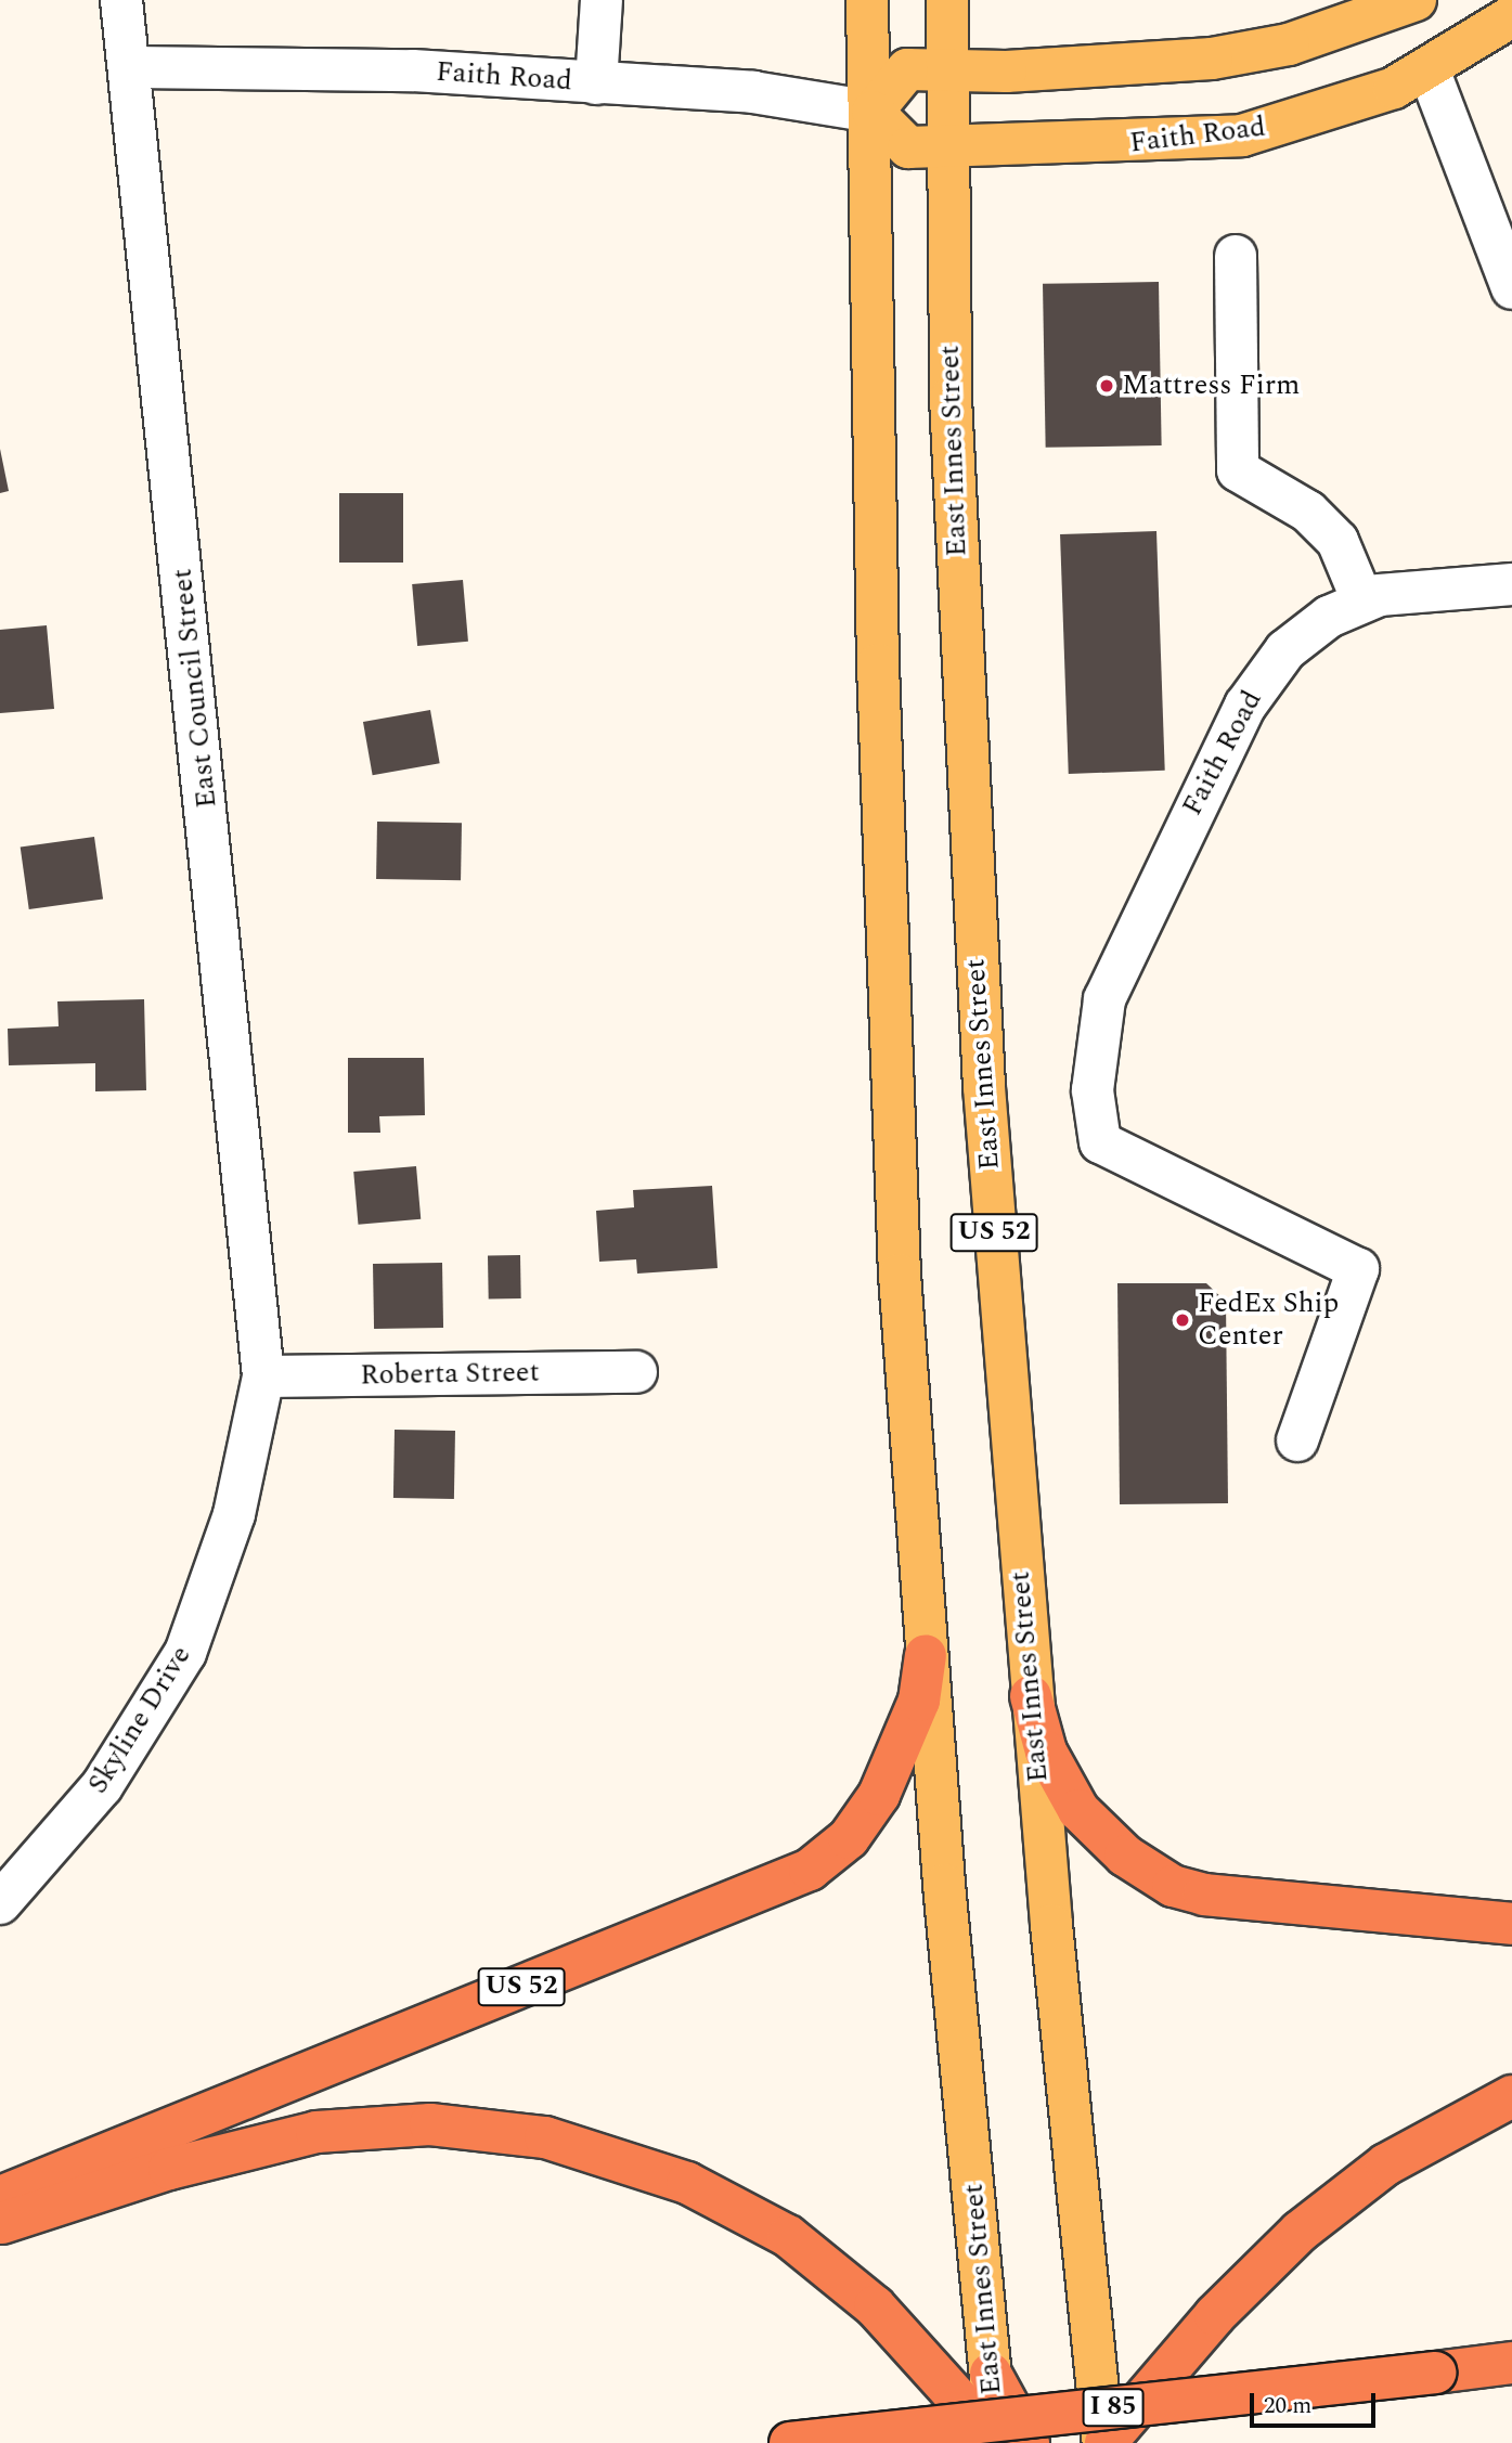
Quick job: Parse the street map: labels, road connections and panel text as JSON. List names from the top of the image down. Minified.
{"streets":{"highway":["US 52","I 85"],"main road":["Faith Road","East Innes Street"],"street":["East Council Street","Roberta Street","Skyline Drive"]},"crossings":[["Faith Road","East Innes Street"],["Faith Road","East Council Street"],["East Innes Street","US 52"],["East Council Street","Roberta Street"],["East Council Street","Skyline Drive"],["Roberta Street","Skyline Drive"]],"places":["Mattress Firm","FedEx Ship Center"],"scale_bar":"20 m"}
